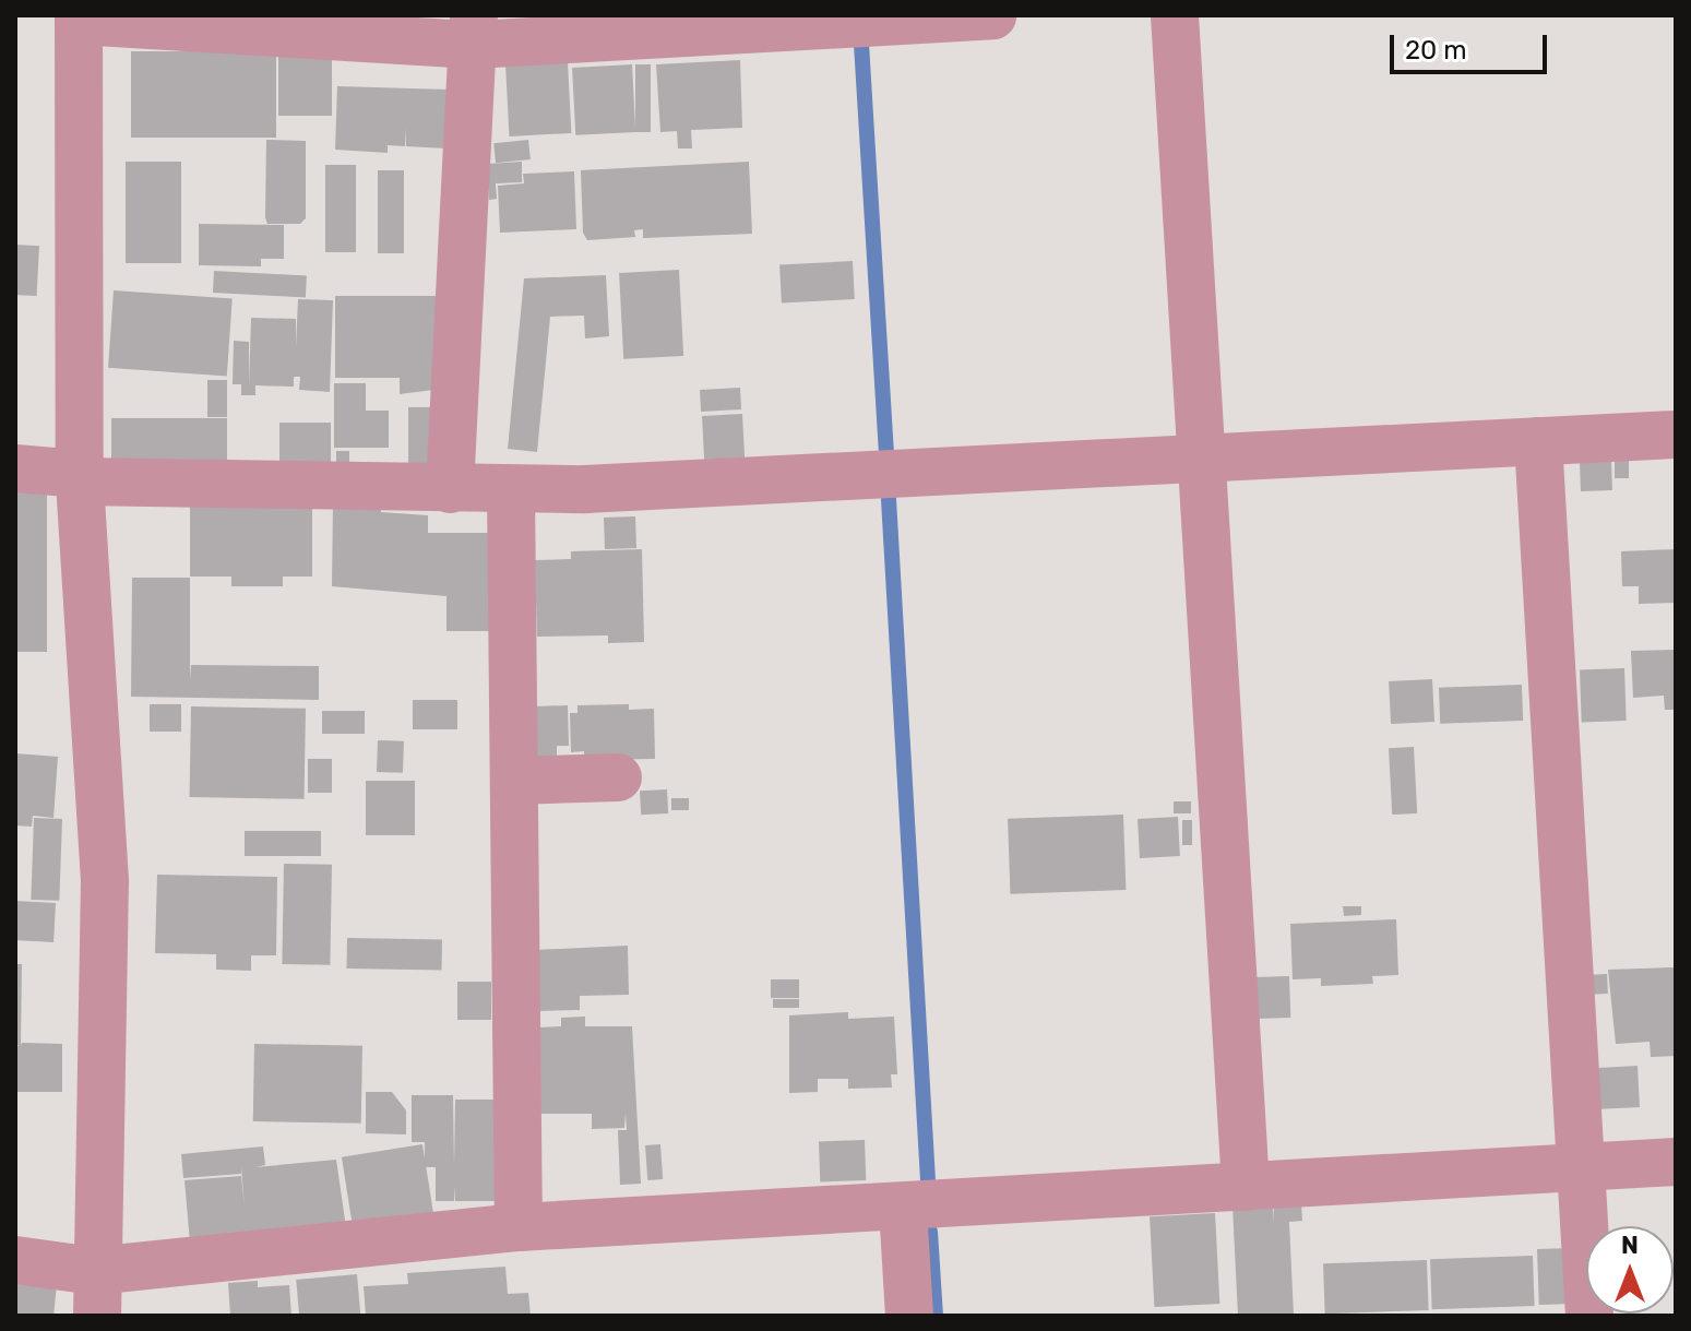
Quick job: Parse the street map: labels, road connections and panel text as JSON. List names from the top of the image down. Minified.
{"scale_bar":"20 m","north":"top"}
